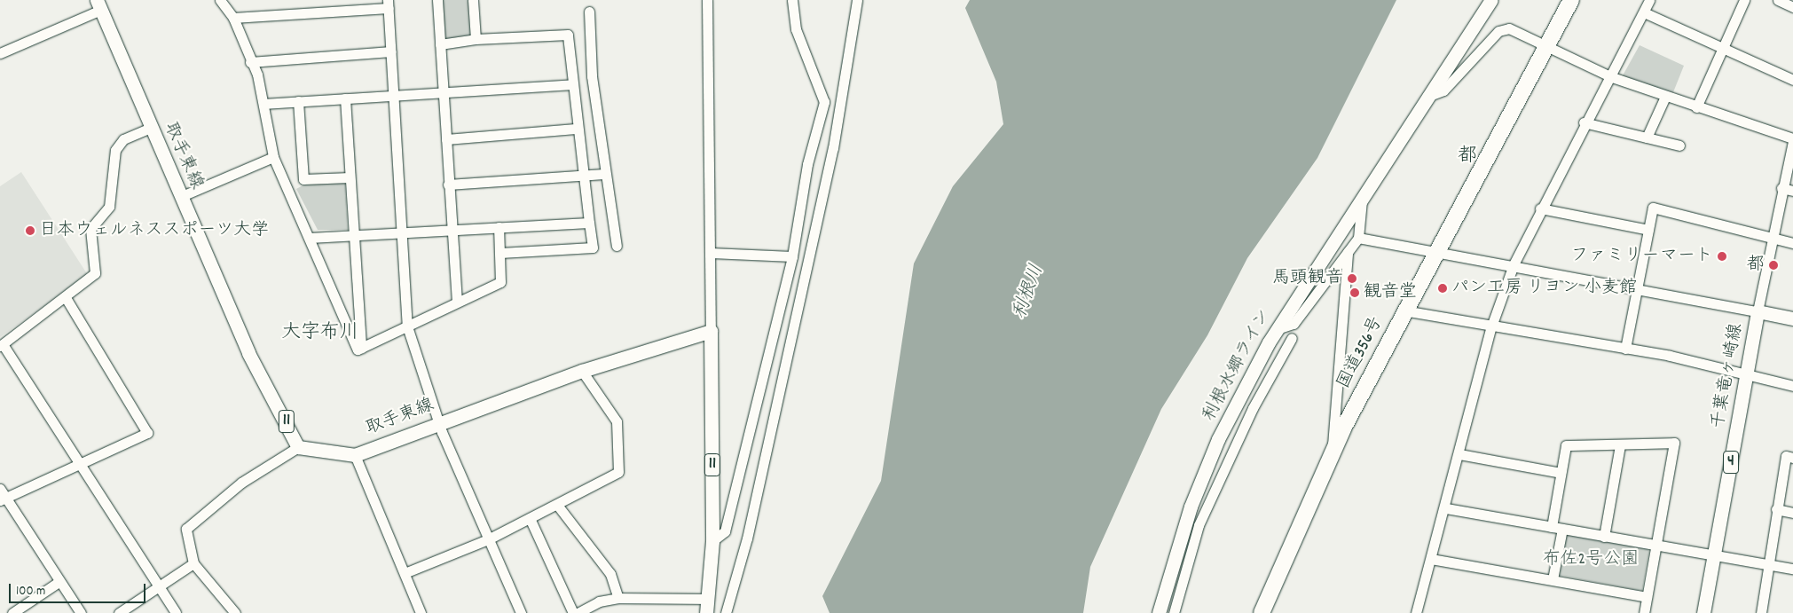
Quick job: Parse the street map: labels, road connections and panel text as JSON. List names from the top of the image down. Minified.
{"streets":{"highway":["国道356号"],"main road":["取手東線","利根水郷ライン","千葉竜ヶ崎線","11","4"]},"crossings":[["取手東線","11"]],"districts":["都","大字布川"],"water":["利根川"],"parks":["布佐2号公園"],"places":["日本ウェルネススポーツ大学","ファミリーマート","都","馬頭観音","パン工房 リヨン 小麦館","観音堂"],"scale_bar":"100 m"}
